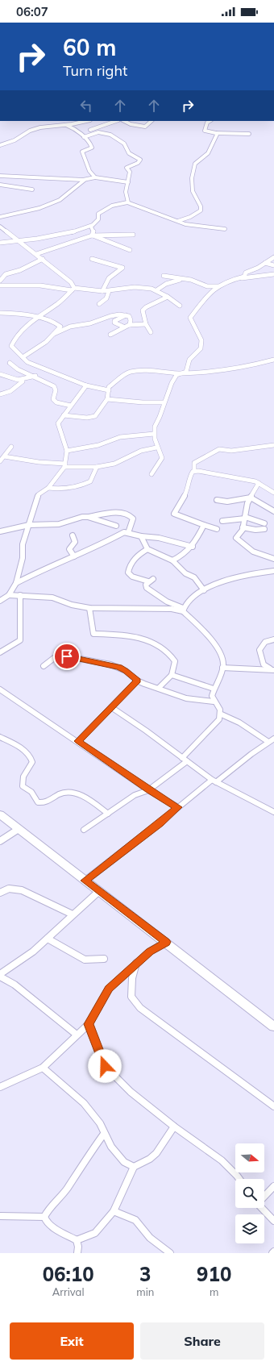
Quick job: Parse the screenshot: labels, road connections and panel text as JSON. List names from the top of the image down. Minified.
{"north":"right","page":{"status":"06:07","turn":["60 m","Turn right"],"eta":["06:10","Arrival","3","min","910","m"],"buttons":["Exit","Share"]}}
